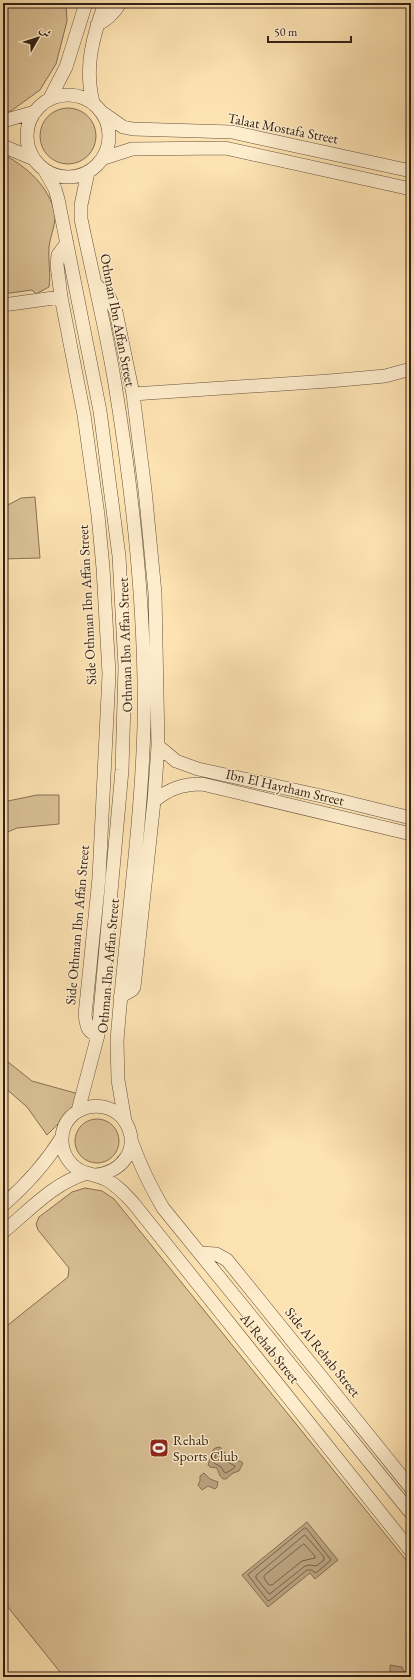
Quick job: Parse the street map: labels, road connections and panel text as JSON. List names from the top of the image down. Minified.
{"streets":{"street":["Talaat Mostafa Street","Othman Ibn Affan Street","Side Othman Ibn Affan Street","Ibn El Haytham Street","Al Rehab Street","Side Al Rehab Street"]},"crossings":[["Talaat Mostafa Street","Othman Ibn Affan Street"],["Othman Ibn Affan Street","Side Othman Ibn Affan Street"],["Othman Ibn Affan Street","Al Rehab Street"],["Al Rehab Street","Side Al Rehab Street"]],"places":{"sports":["Rehab Sports Club"]},"scale_bar":"50 m","north":"top right"}
